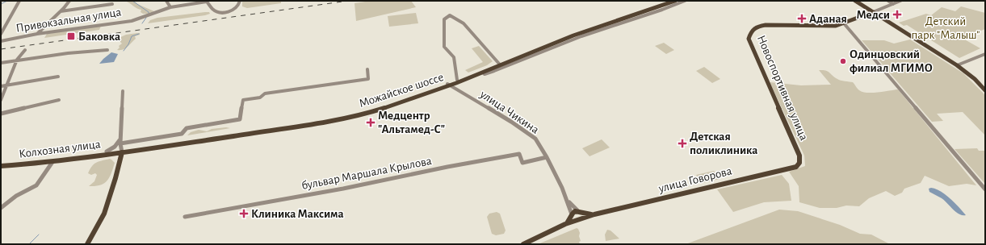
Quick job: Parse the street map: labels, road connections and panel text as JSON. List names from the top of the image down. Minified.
{"streets":{"main road":["Новоспортивная улица","Можайское шоссе","Колхозная улица","улица Говорова"],"street":["Привокзальная улица","улица Чикина","бульвар Маршала Крылова"]},"crossings":[["Новоспортивная улица","улица Говорова"],["Можайское шоссе","улица Чикина"],["Можайское шоссе","Колхозная улица"],["улица Чикина","бульвар Маршала Крылова"],["улица Чикина","улица Говорова"]],"parks":["Детский парк \"Малыш\""],"places":{"health":["Медси","Аданая","Медцентр \"Альтамед-С\"","Детская поликлиника","Клиника Максима"],"transit":["Баковка"],"other":["Одинцовский филиал МГИМО"]}}
